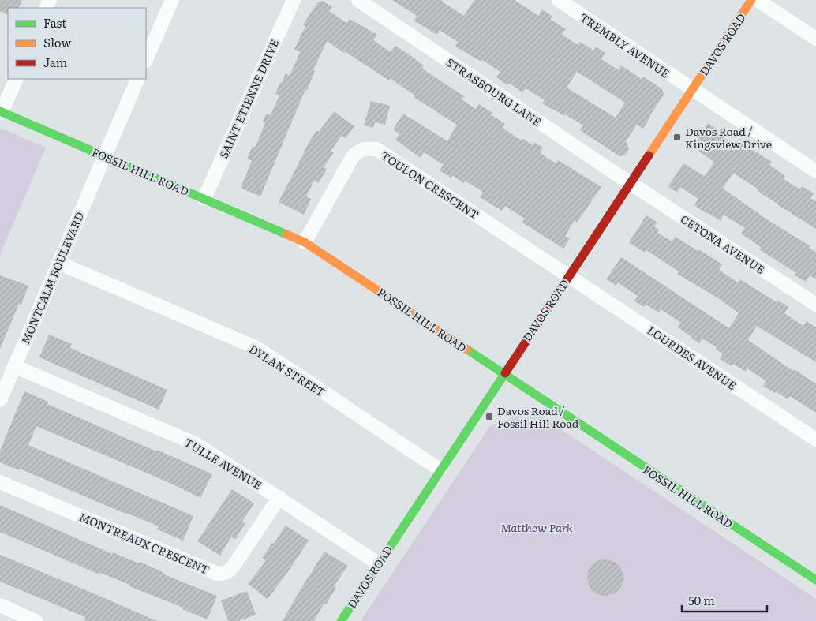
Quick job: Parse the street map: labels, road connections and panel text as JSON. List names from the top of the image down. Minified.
{"streets":{"street":["DAVOS ROAD","TREMBLY AVENUE","STRASBOURG LANE","SAINT ETIENNE DRIVE","FOSSIL HILL ROAD","TOULON CRESCENT","CETONA AVENUE","MONTCALM BOULEVARD","LOURDES AVENUE","DYLAN STREET","TULLE AVENUE","MONTREAUX CRESCENT"]},"crossings":[["DAVOS ROAD","TREMBLY AVENUE"],["DAVOS ROAD","STRASBOURG LANE"],["DAVOS ROAD","FOSSIL HILL ROAD"],["DAVOS ROAD","TOULON CRESCENT"],["DAVOS ROAD","CETONA AVENUE"],["DAVOS ROAD","LOURDES AVENUE"],["DAVOS ROAD","DYLAN STREET"],["DAVOS ROAD","TULLE AVENUE"],["STRASBOURG LANE","CETONA AVENUE"],["SAINT ETIENNE DRIVE","FOSSIL HILL ROAD"],["FOSSIL HILL ROAD","TOULON CRESCENT"],["FOSSIL HILL ROAD","MONTCALM BOULEVARD"],["TOULON CRESCENT","LOURDES AVENUE"],["MONTCALM BOULEVARD","DYLAN STREET"],["MONTCALM BOULEVARD","TULLE AVENUE"],["TULLE AVENUE","MONTREAUX CRESCENT"]],"parks":["Matthew Park"],"places":{"transit":["Davos Road / Kingsview Drive","Davos Road / Fossil Hill Road"]},"legend":["Fast","Slow","Jam"],"scale_bar":"50 m"}
